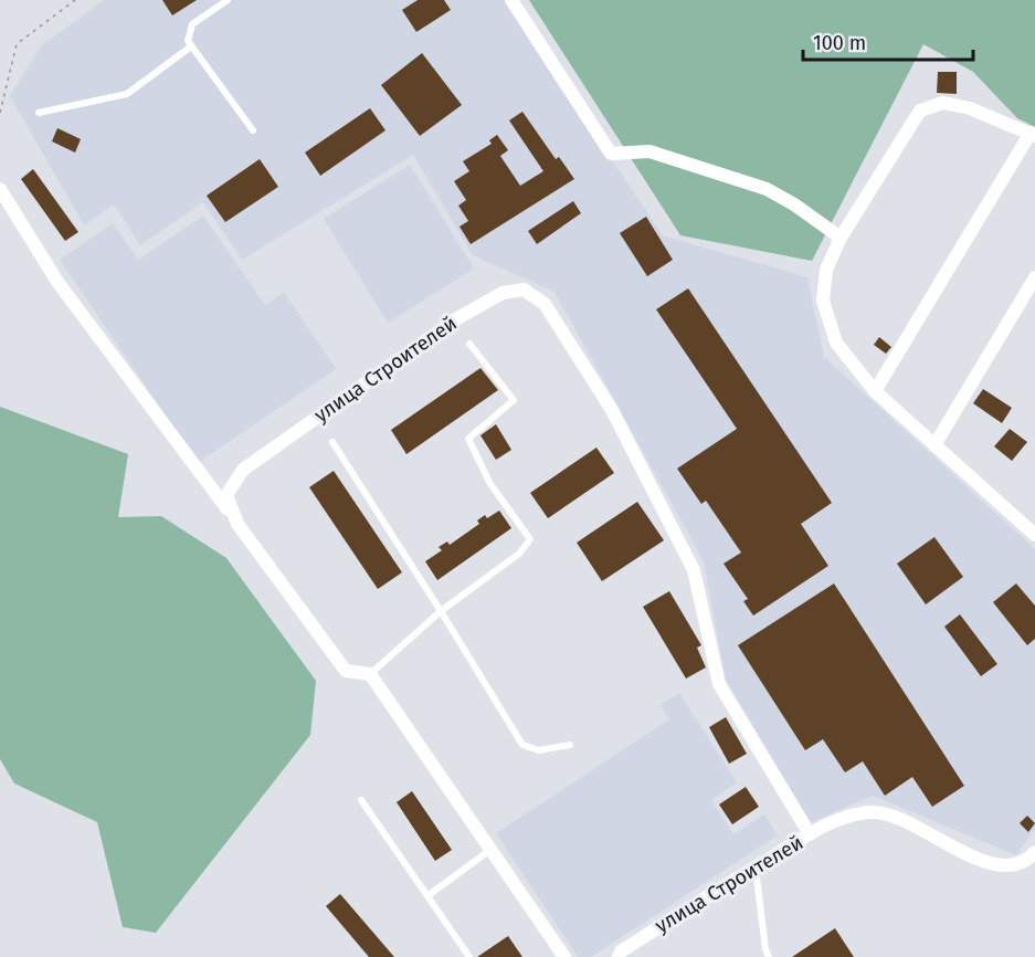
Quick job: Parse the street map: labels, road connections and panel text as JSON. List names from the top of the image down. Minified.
{"streets":{"street":["улица Строителей"]},"scale_bar":"100 m"}
